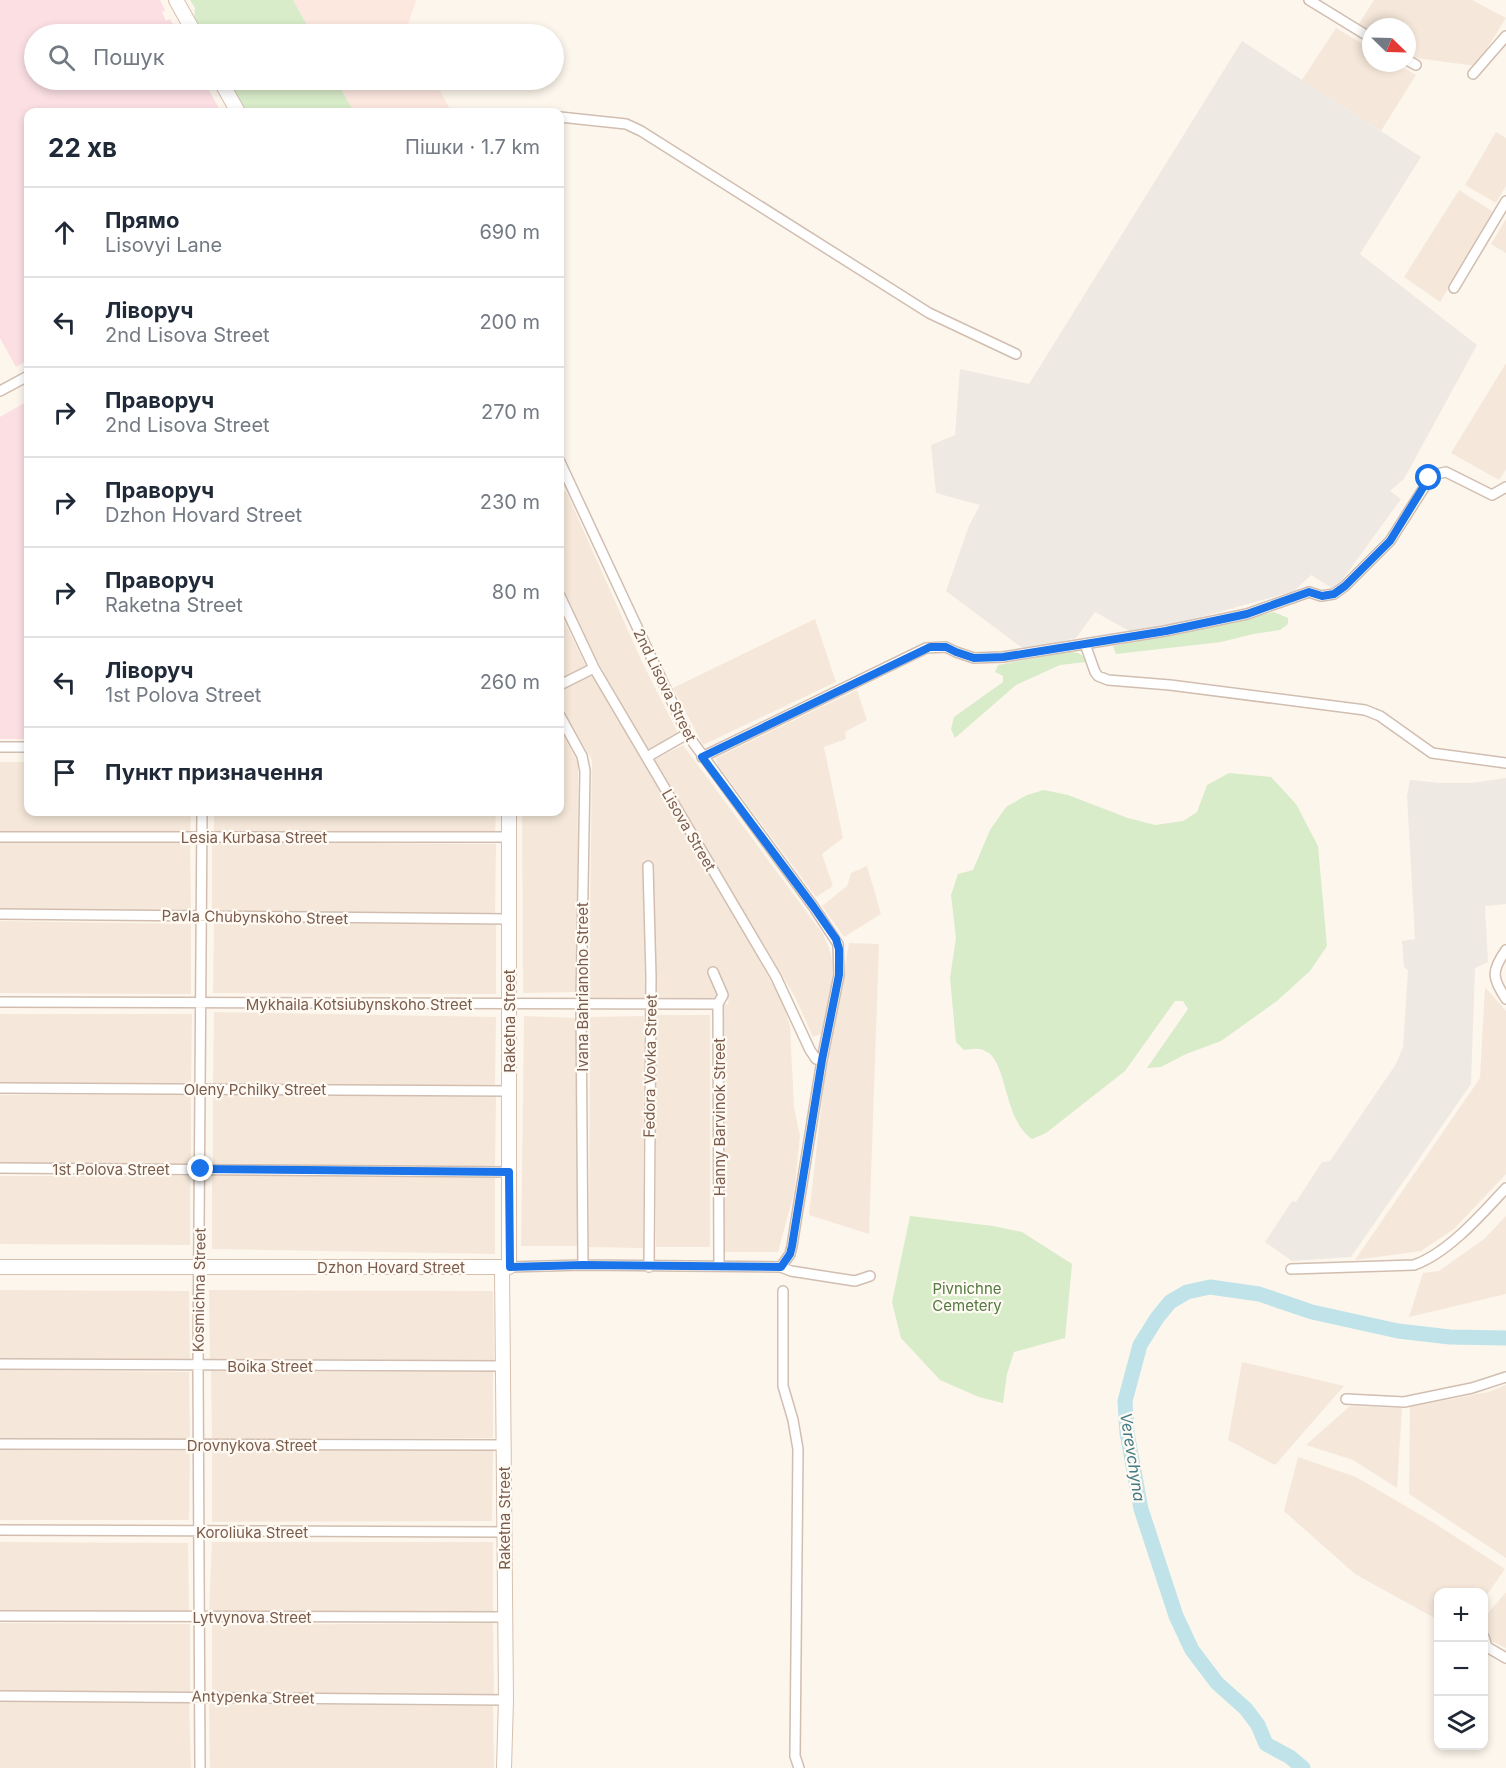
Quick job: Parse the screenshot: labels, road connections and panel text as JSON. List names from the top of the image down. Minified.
{"streets":{"street":["2nd Lisova Street","Lisova Street","Lesia Kurbasa Street","Pavla Chubynskoho Street","Ivana Bahrianoho Street","Mykhaila Kotsiubynskoho Street","Raketna Street","Fedora Vovka Street","Oleny Pchilky Street","Hanny Barvinok Street","1st Polova Street","Dzhon Hovard Street","Kosmichna Street","Boika Street","Drovnykova Street","Koroliuka Street","Lytvynova Street","Antypenka Street"]},"crossings":[["2nd Lisova Street","Lisova Street"],["2nd Lisova Street","Dzhon Hovard Street"],["Lesia Kurbasa Street","Raketna Street"],["Lesia Kurbasa Street","Kosmichna Street"],["Pavla Chubynskoho Street","Raketna Street"],["Pavla Chubynskoho Street","Kosmichna Street"],["Ivana Bahrianoho Street","Mykhaila Kotsiubynskoho Street"],["Ivana Bahrianoho Street","Dzhon Hovard Street"],["Mykhaila Kotsiubynskoho Street","Raketna Street"],["Mykhaila Kotsiubynskoho Street","Fedora Vovka Street"],["Mykhaila Kotsiubynskoho Street","Hanny Barvinok Street"],["Mykhaila Kotsiubynskoho Street","Kosmichna Street"],["Raketna Street","Oleny Pchilky Street"],["Raketna Street","1st Polova Street"],["Raketna Street","Dzhon Hovard Street"],["Raketna Street","Boika Street"],["Raketna Street","Drovnykova Street"],["Raketna Street","Koroliuka Street"],["Raketna Street","Lytvynova Street"],["Raketna Street","Antypenka Street"],["Fedora Vovka Street","Dzhon Hovard Street"],["Oleny Pchilky Street","Kosmichna Street"],["Hanny Barvinok Street","Dzhon Hovard Street"],["1st Polova Street","Kosmichna Street"],["Dzhon Hovard Street","Kosmichna Street"],["Kosmichna Street","Boika Street"],["Kosmichna Street","Drovnykova Street"],["Kosmichna Street","Koroliuka Street"],["Kosmichna Street","Lytvynova Street"],["Kosmichna Street","Antypenka Street"]],"water":["Verevchyna"],"parks":["Pivnichne Cemetery"],"north":"bottom right","page":{"search":"Пошук","heading":["22 хв","Пішки · 1.7 km"],"list":[["Прямо","Lisovyi Lane","690 m"],["Ліворуч","2nd Lisova Street","200 m"],["Праворуч","2nd Lisova Street","270 m"],["Праворуч","Dzhon Hovard Street","230 m"],["Праворуч","Raketna Street","80 m"],["Ліворуч","1st Polova Street","260 m"],"Пункт призначення"],"map_buttons":["+","−"]}}
